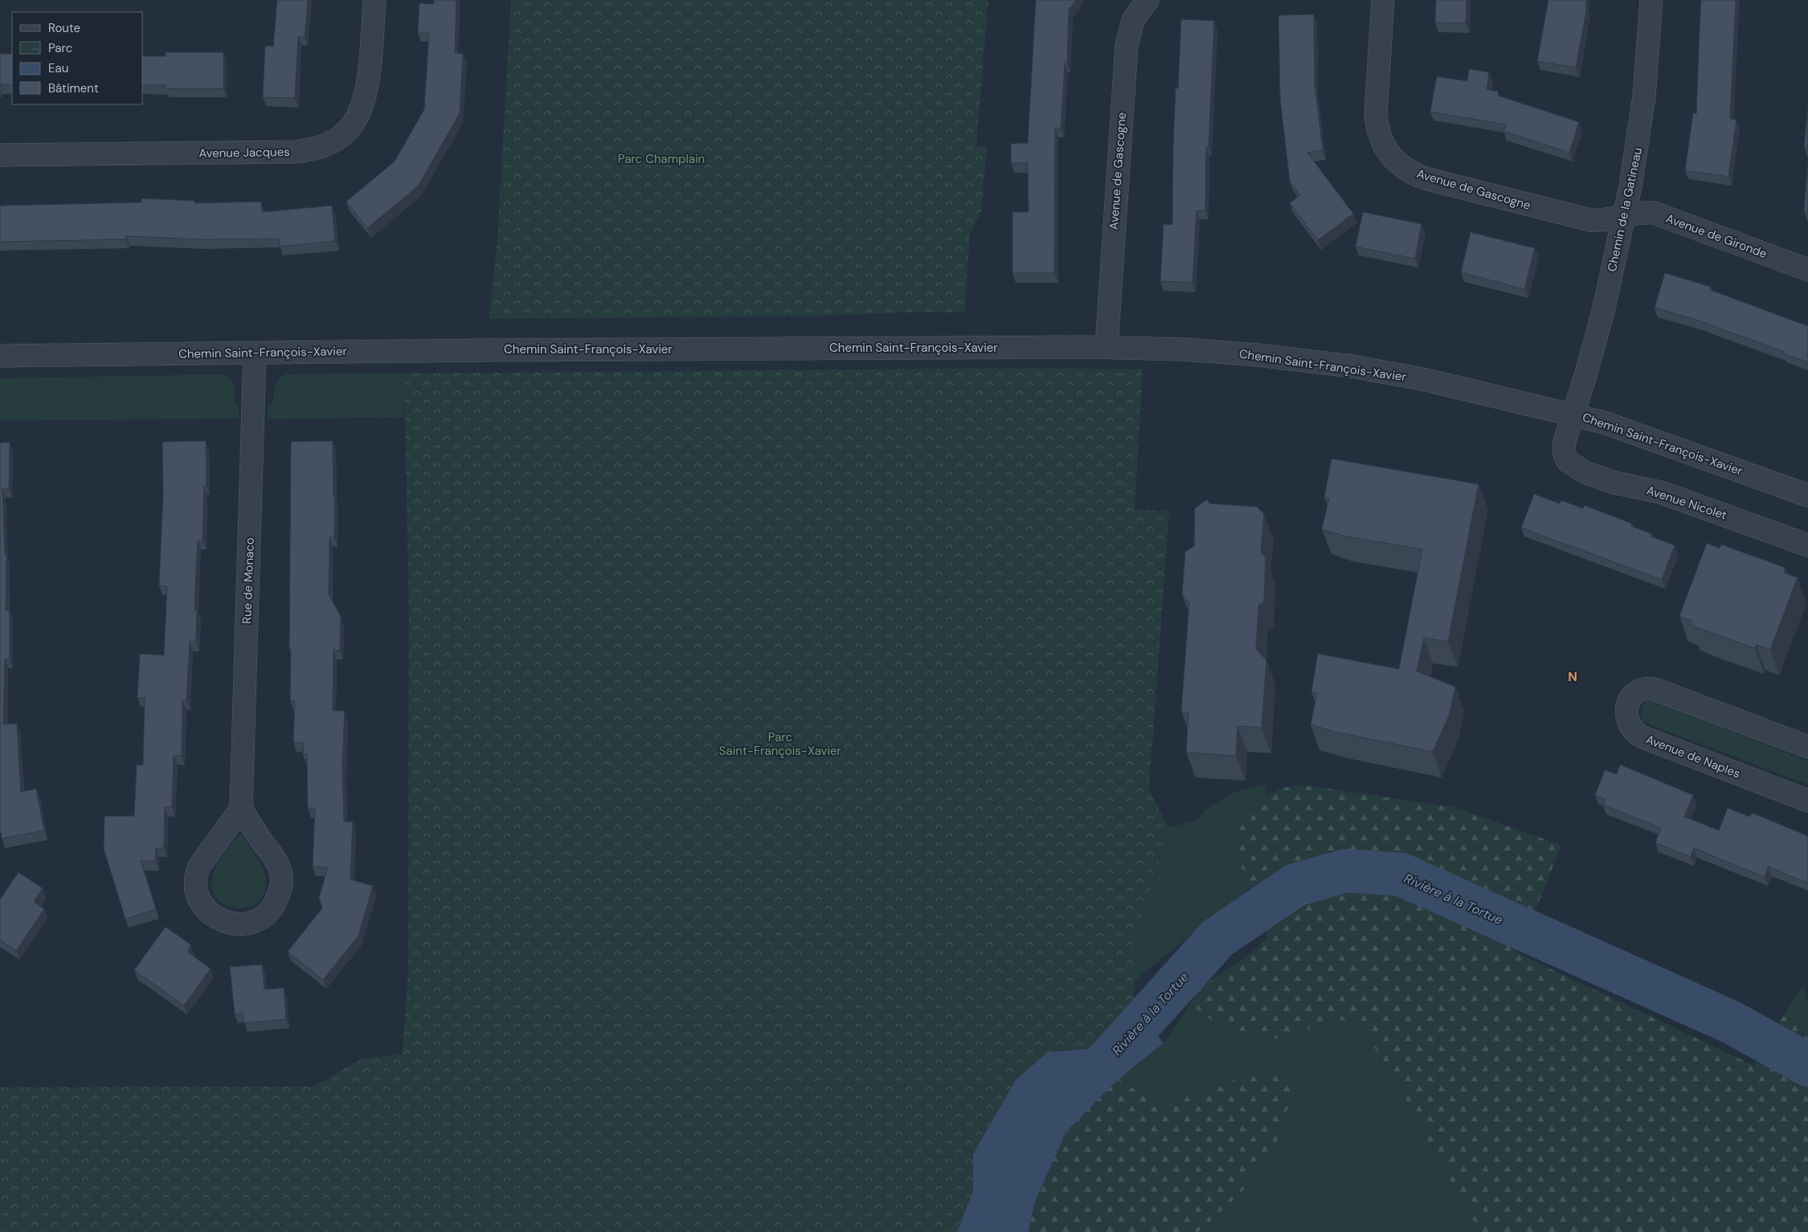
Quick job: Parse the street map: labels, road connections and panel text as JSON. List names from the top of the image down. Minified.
{"streets":{"street":["Avenue Jacques","Avenue de Gascogne","Chemin de la Gatineau","Avenue de Gironde","Chemin Saint-François-Xavier","Avenue Nicolet","Rue de Monaco","Avenue de Naples"]},"crossings":[["Avenue de Gascogne","Chemin de la Gatineau"],["Avenue de Gascogne","Avenue de Gironde"],["Avenue de Gascogne","Chemin Saint-François-Xavier"],["Chemin de la Gatineau","Avenue de Gironde"],["Chemin de la Gatineau","Chemin Saint-François-Xavier"],["Chemin de la Gatineau","Avenue Nicolet"],["Chemin Saint-François-Xavier","Avenue Nicolet"],["Chemin Saint-François-Xavier","Rue de Monaco"]],"districts":["N"],"water":["Rivière à la Tortue"],"parks":["Parc Champlain","Parc Saint-François-Xavier"],"legend":["Route","Parc","Eau","Bâtiment"]}
